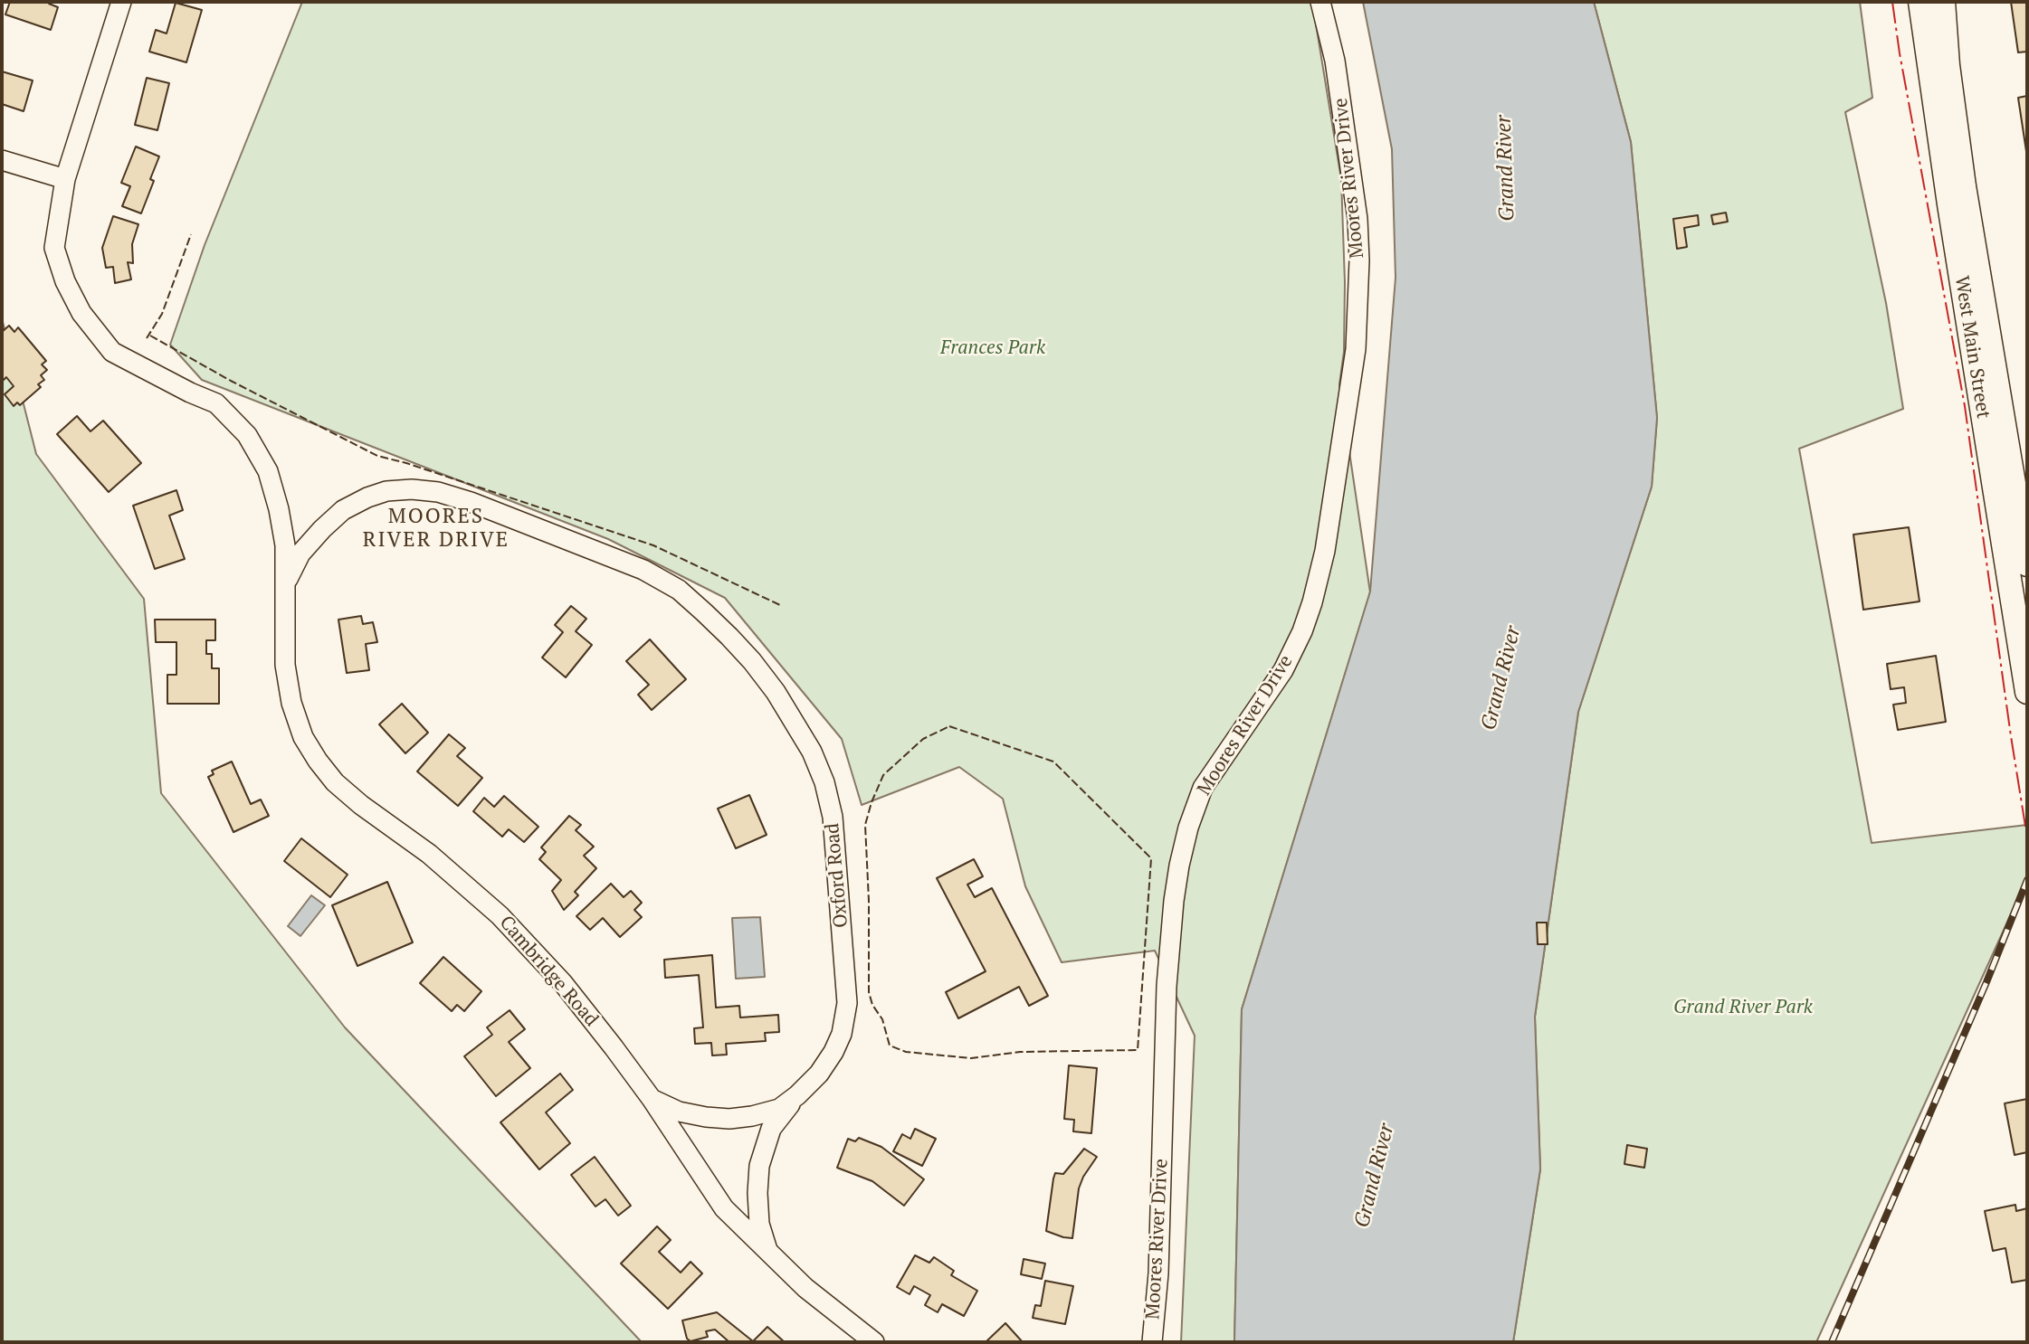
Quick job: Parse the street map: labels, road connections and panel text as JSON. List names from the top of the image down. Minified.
{"streets":{"main road":["West Main Street"],"street":["Moores River Drive","Oxford Road","Cambridge Road"]},"crossings":[["Oxford Road","Cambridge Road"]],"districts":["MOORES RIVER DRIVE"],"water":["Grand River"],"parks":["Frances Park","Grand River Park"]}
